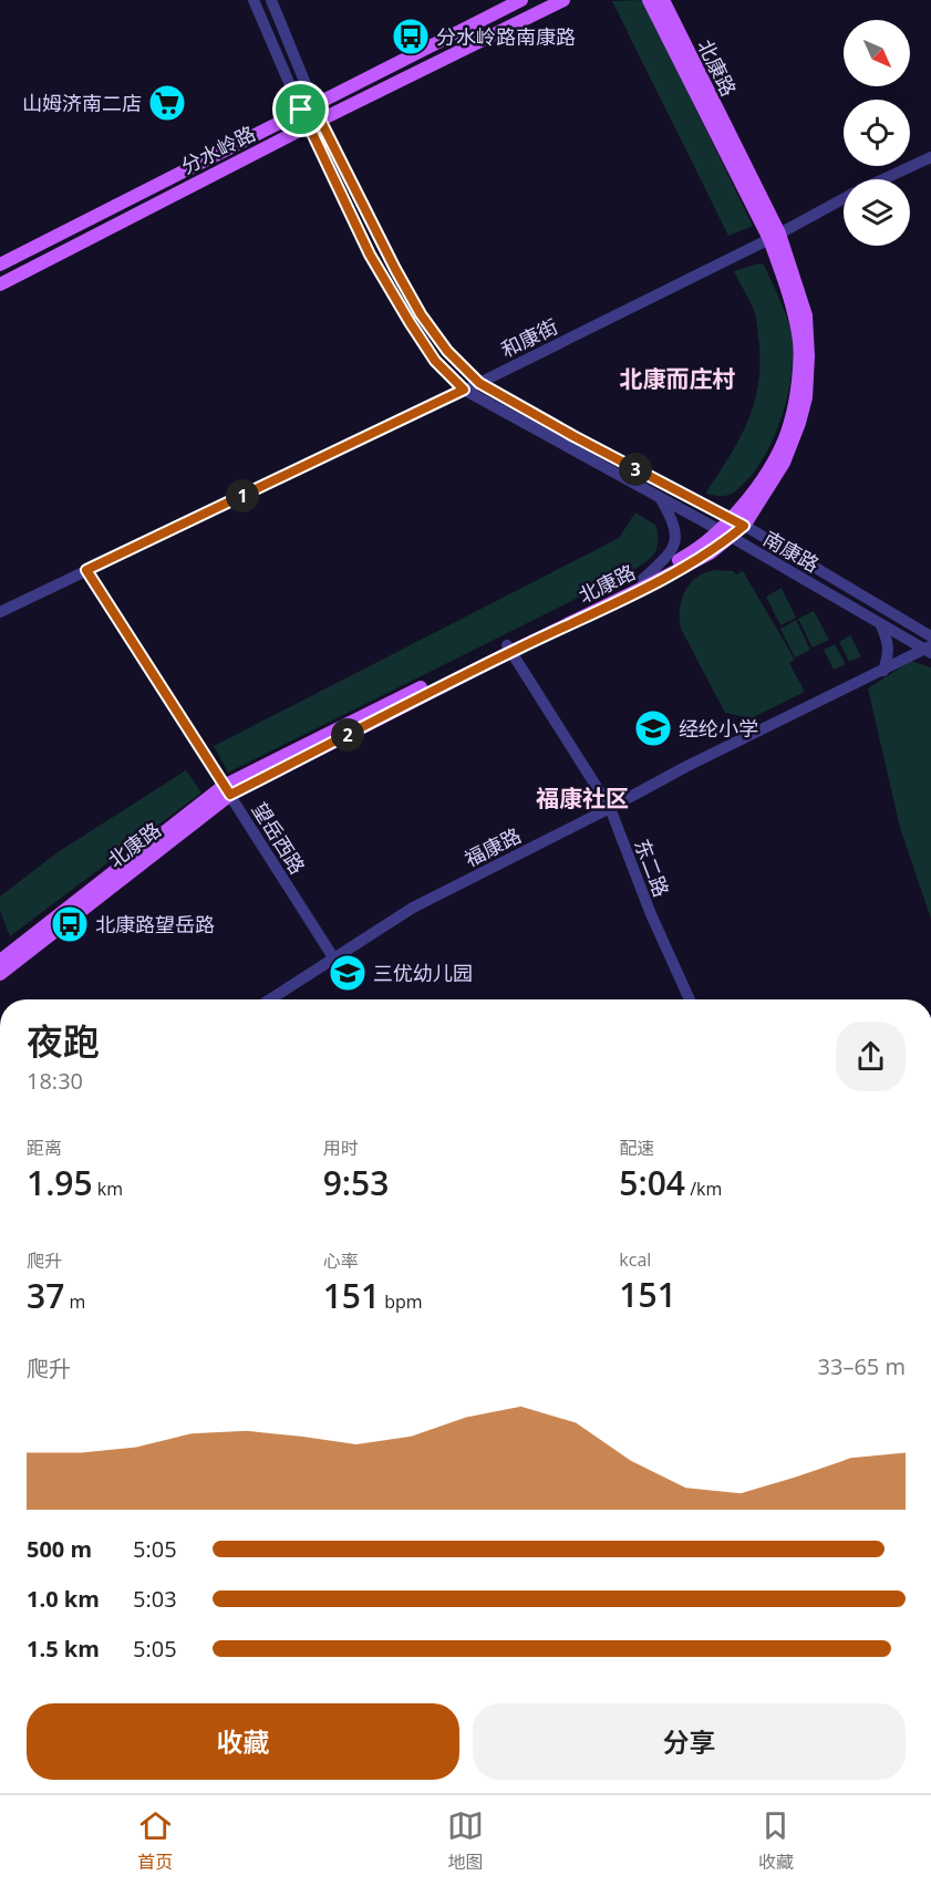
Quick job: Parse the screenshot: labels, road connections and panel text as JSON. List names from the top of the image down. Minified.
{"streets":{"main road":["北康路","分水岭路"],"street":["和康街","南康路","望岳西路","福康路","东二路"]},"crossings":[["北康路","和康街"],["北康路","南康路"],["北康路","望岳西路"],["北康路","东二路"],["分水岭路","南康路"],["和康街","南康路"],["和康街","望岳西路"],["南康路","福康路"],["望岳西路","福康路"],["福康路","东二路"]],"districts":["北康而庄村","福康社区"],"places":{"bus stop":["分水岭路南康路","北康路望岳路"],"supermarket":["山姆济南二店"],"school or university":["经纶小学","三优幼儿园"]},"north":"bottom right","page":{"pins":["3","1","2"],"heading":["夜跑","18:30"],"stats":[["距离","1.95 km"],["用时","9:53"],["配速","5:04 /km"],["爬升","37 m"],["心率","151 bpm"],["kcal","151"]],"chart":["爬升","33–65 m"],"list":[{"name":"500 m","note":"5:05"},{"name":"1.0 km","note":"5:03"},{"name":"1.5 km","note":"5:05"}],"buttons":["收藏","分享"],"tabs":["首页","地图","收藏"]}}
